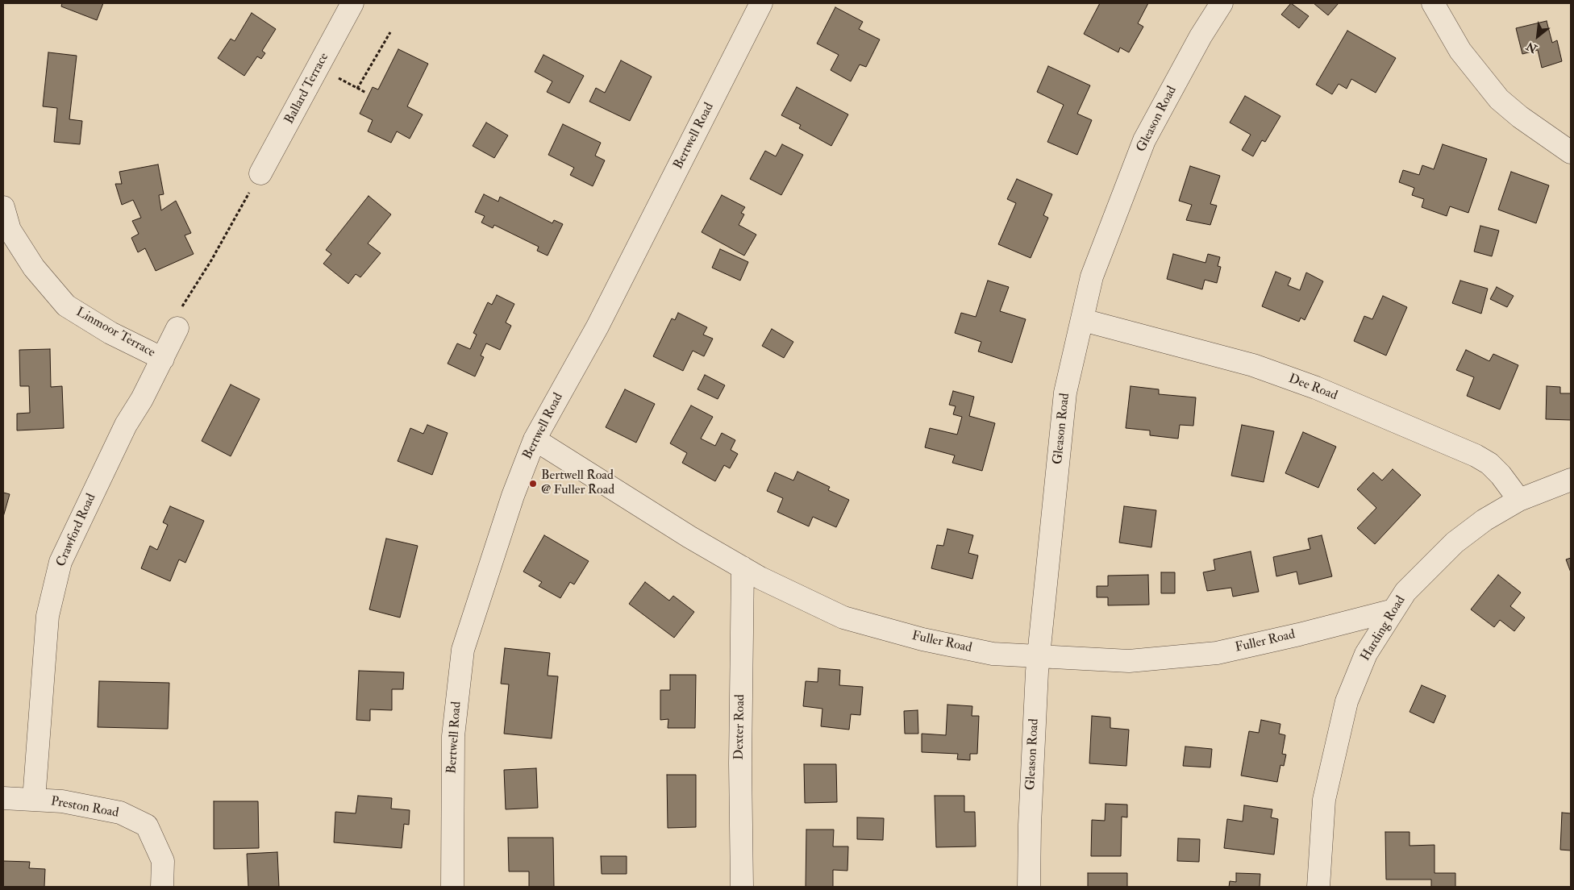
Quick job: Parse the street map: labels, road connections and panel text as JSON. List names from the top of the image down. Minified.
{"streets":{"street":["Ballard Terrace","Gleason Road","Bertwell Road","Linmoor Terrace","Dee Road","Crawford Road","Harding Road","Fuller Road","Dexter Road","Preston Road"]},"crossings":[["Gleason Road","Dee Road"],["Gleason Road","Fuller Road"],["Bertwell Road","Fuller Road"],["Linmoor Terrace","Crawford Road"],["Dee Road","Harding Road"],["Crawford Road","Preston Road"],["Harding Road","Fuller Road"],["Fuller Road","Dexter Road"]],"places":["Bertwell Road @ Fuller Road"],"north":"bottom left"}
